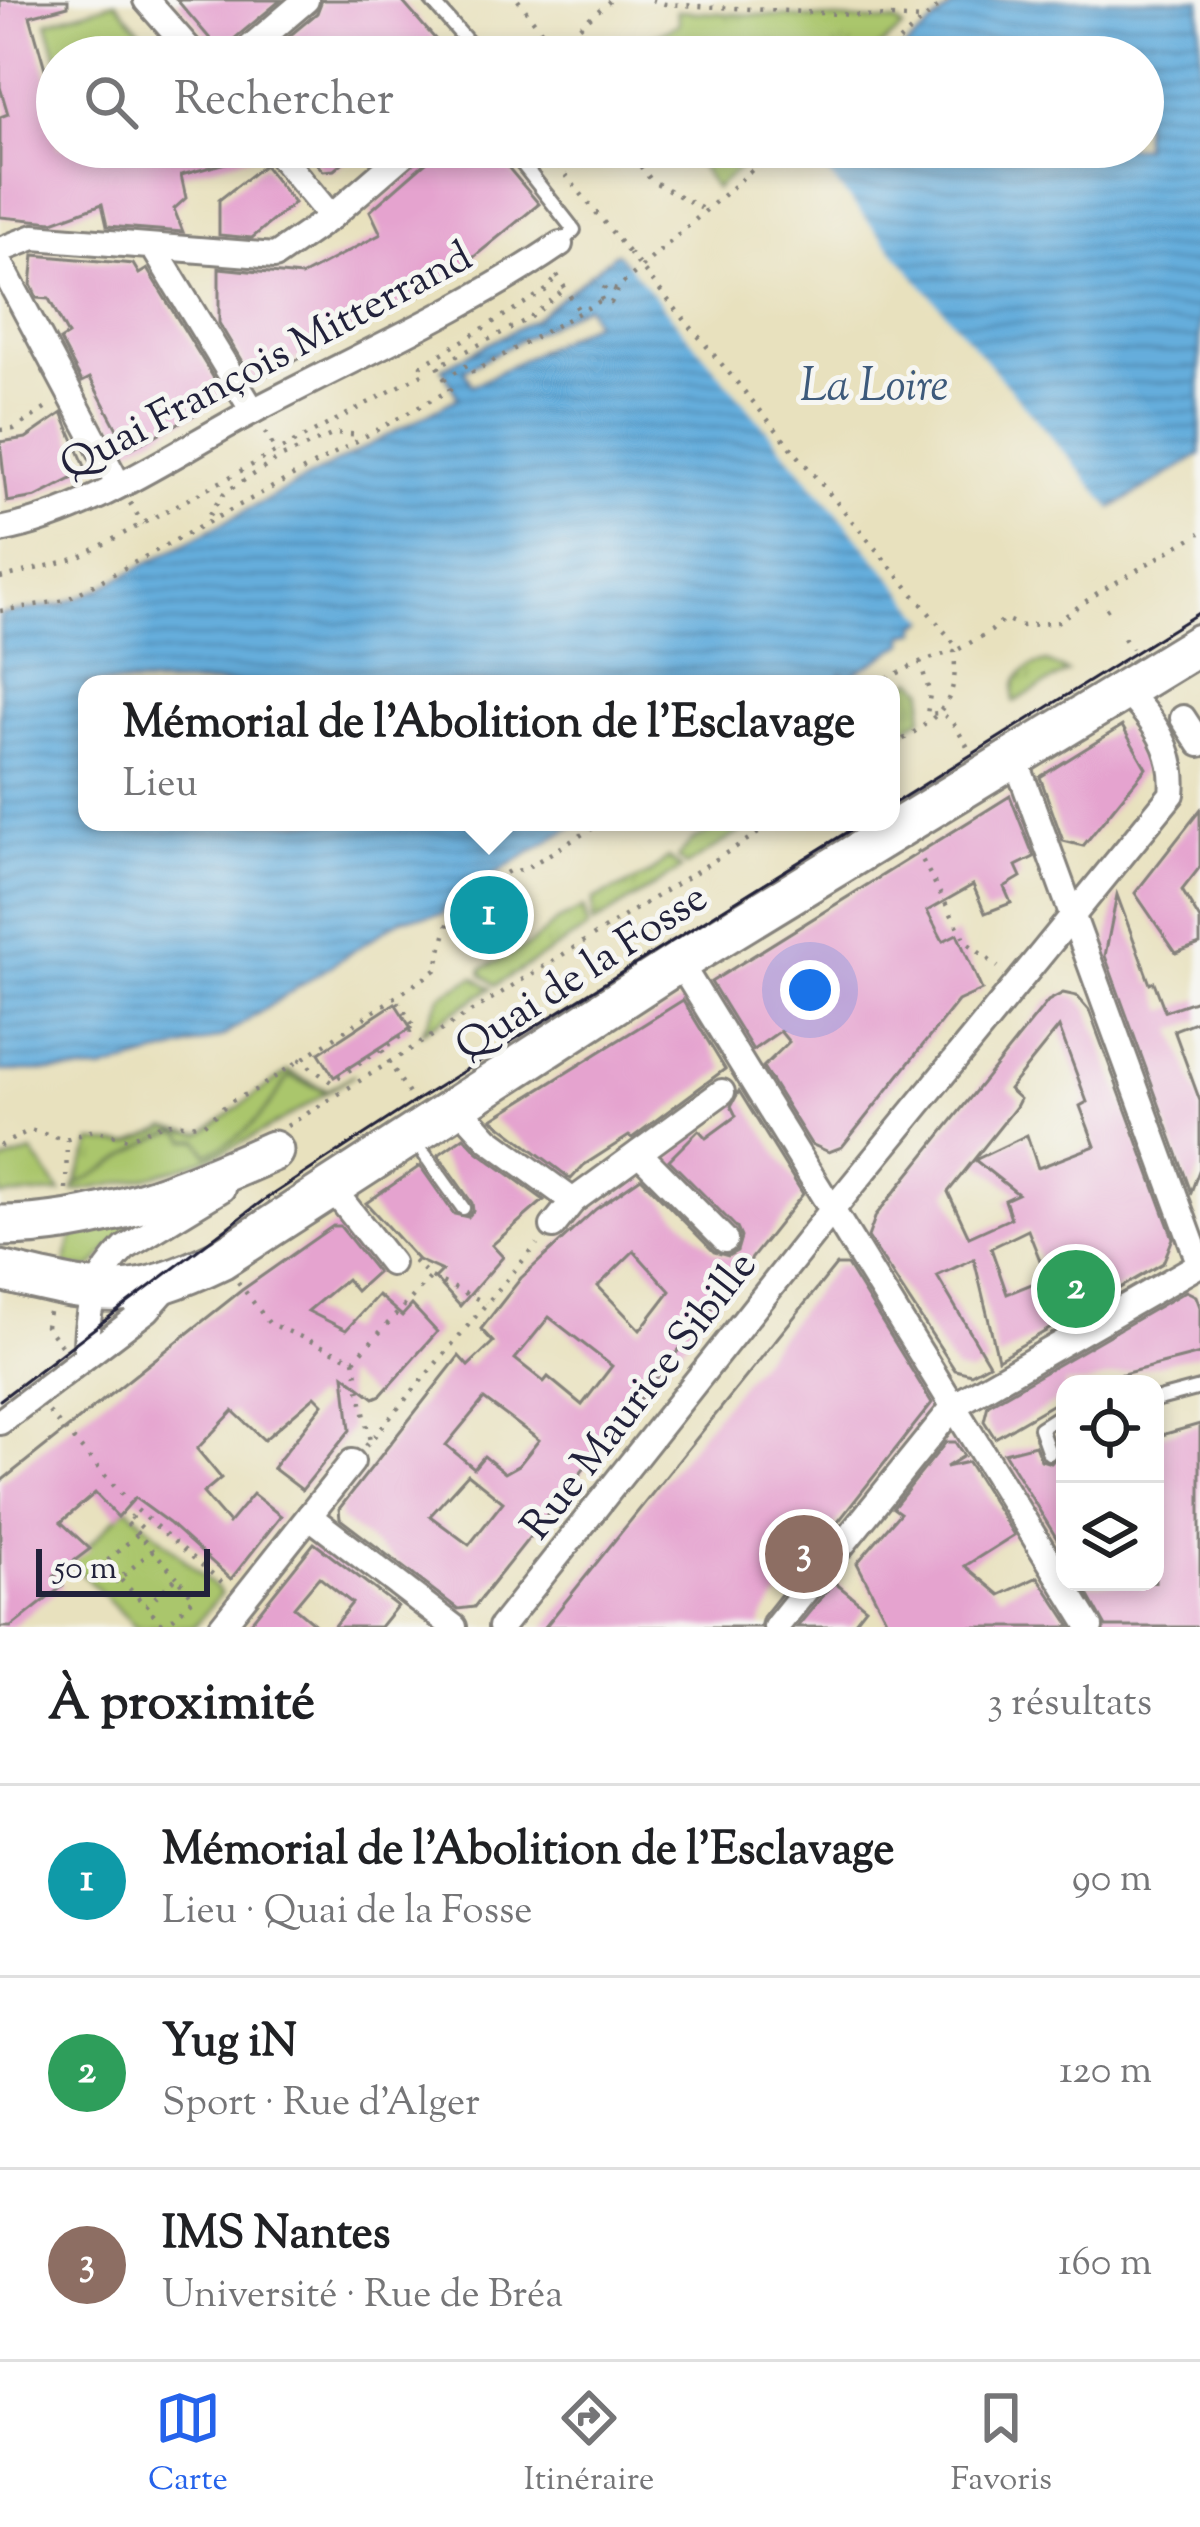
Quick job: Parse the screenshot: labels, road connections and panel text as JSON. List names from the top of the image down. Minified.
{"streets":{"main road":["Quai de la Fosse"],"street":["Quai François Mitterrand","Rue Maurice Sibille"]},"crossings":[["Quai de la Fosse","Rue Maurice Sibille"]],"water":["La Loire"],"scale_bar":"50 m","page":{"search":"Rechercher","popup":["Mémorial de l’Abolition de l’Esclavage","Lieu"],"pins":["1","2","3"],"scale":"50 m","heading":["À proximité","3 résultats"],"list":[{"mark":"1","name":"Mémorial de l’Abolition de l’Esclavage","note":"Lieu · Quai de la Fosse","value":"90 m"},{"mark":"2","name":"Yug iN","note":"Sport · Rue d'Alger","value":"120 m"},{"mark":"3","name":"IMS Nantes","note":"Université · Rue de Bréa","value":"160 m"}],"nav":["Carte","Itinéraire","Favoris"]}}
